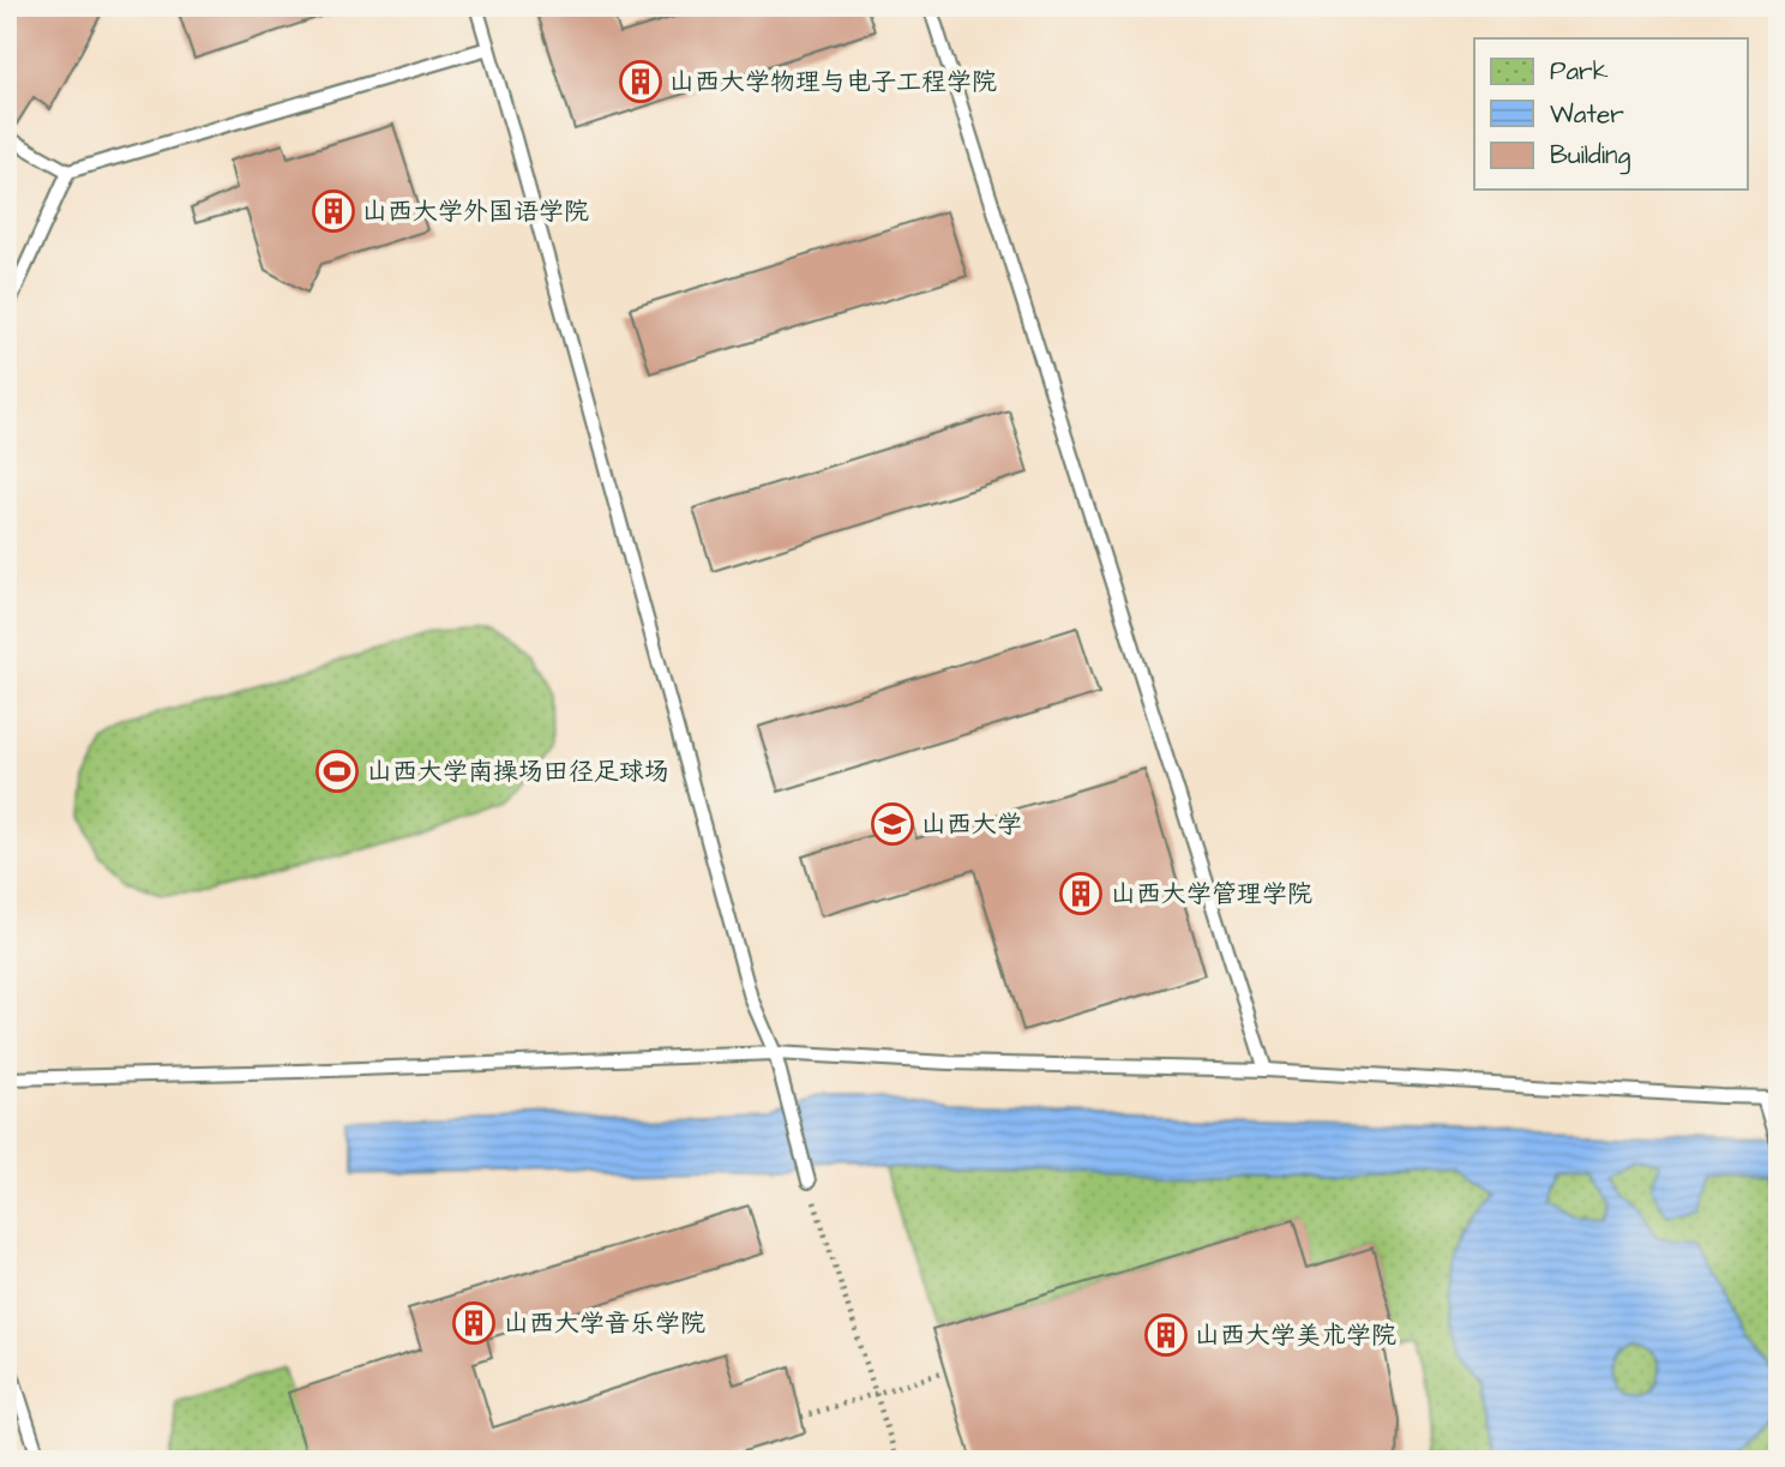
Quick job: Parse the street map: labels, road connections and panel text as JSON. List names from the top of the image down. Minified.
{"places":{"building":["山西大学物理与电子工程学院","山西大学外国语学院","山西大学管理学院","山西大学音乐学院","山西大学美术学院"],"sports":["山西大学南操场田径足球场"],"school or university":["山西大学"]},"legend":["Park","Water","Building"]}
